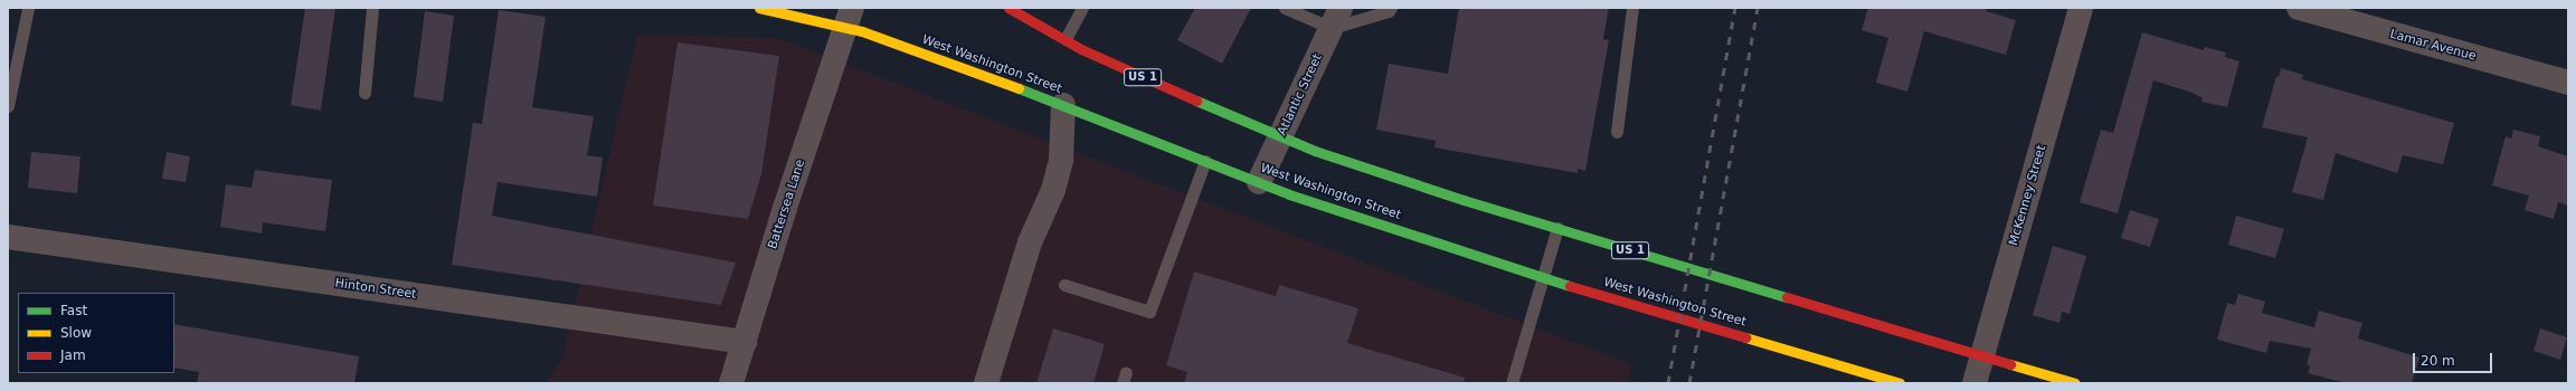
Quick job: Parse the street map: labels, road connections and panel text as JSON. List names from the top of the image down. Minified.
{"streets":{"main road":["West Washington Street","US 1"],"street":["Lamar Avenue","Atlantic Street","McKenney Street","Battersea Lane","Hinton Street"]},"crossings":[["West Washington Street","Atlantic Street"],["West Washington Street","Battersea Lane"],["US 1","Atlantic Street"],["US 1","McKenney Street"],["Battersea Lane","Hinton Street"]],"legend":["Fast","Slow","Jam"],"scale_bar":"20 m"}
